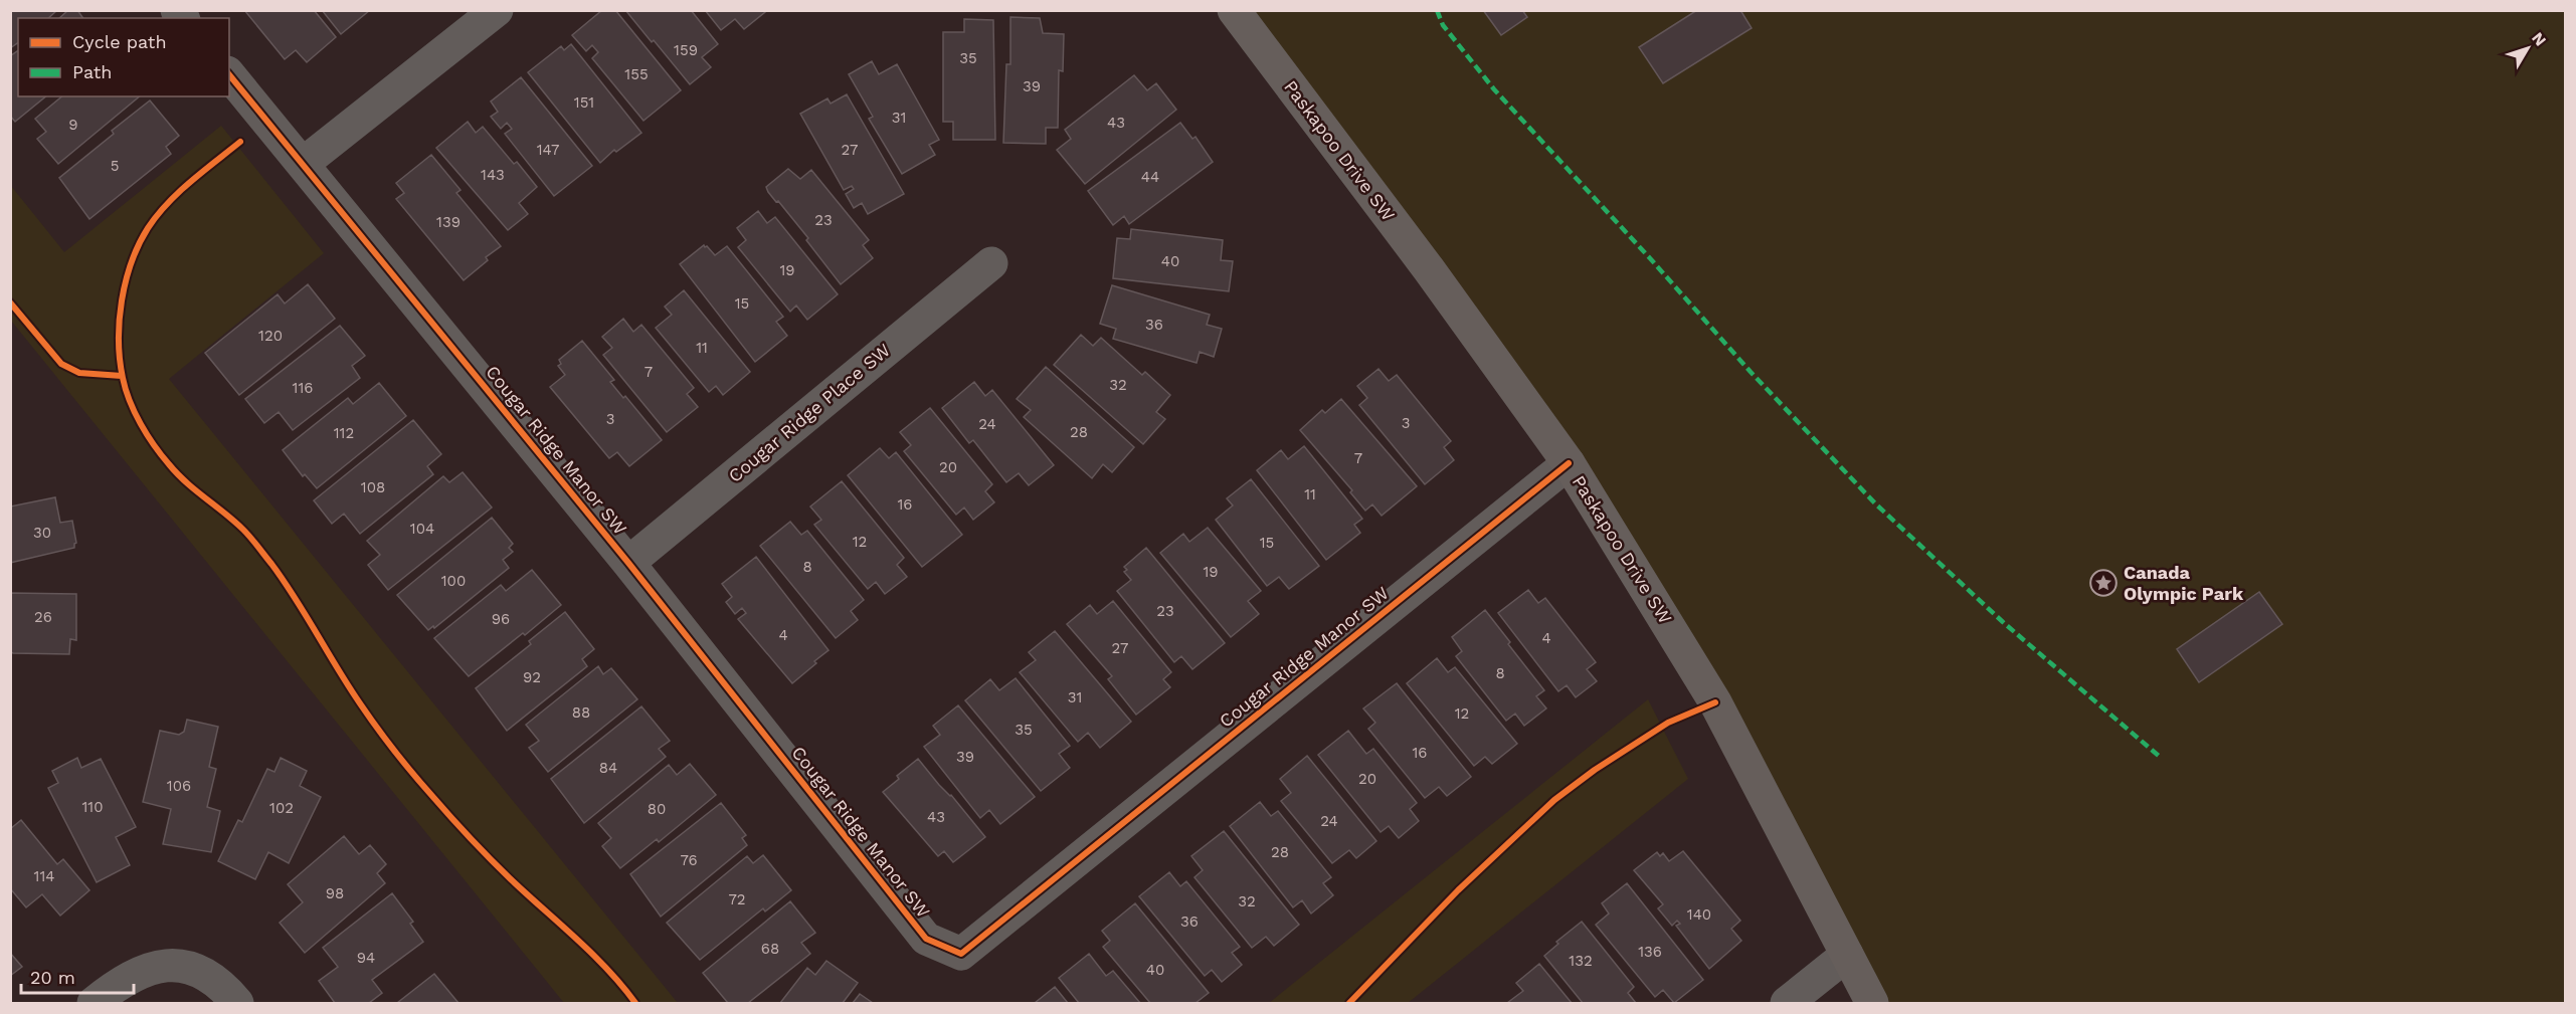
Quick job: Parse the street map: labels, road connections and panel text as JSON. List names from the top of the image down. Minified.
{"streets":{"street":["Paskapoo Drive SW","Cougar Ridge Place SW","Cougar Ridge Manor SW"]},"crossings":[["Paskapoo Drive SW","Cougar Ridge Manor SW"],["Cougar Ridge Place SW","Cougar Ridge Manor SW"]],"places":{"place":["Canada Olympic Park"]},"house_numbers":["159","35","155","39","151","31","43","9","147","27","5","143","44","23","139","40","19","15","36","120","11","7","32","116","3","3","24","28","112","7","20","108","11","16","104","30","12","15","8","19","100","23","26","96","4","4","27","8","92","31","88","12","35","16","39","84","20","106","110","102","80","43","24","28","76","114","98","72","32","140","36","68","136","94","132","40"],"legend":["Cycle path","Path"],"scale_bar":"20 m","north":"top right"}
